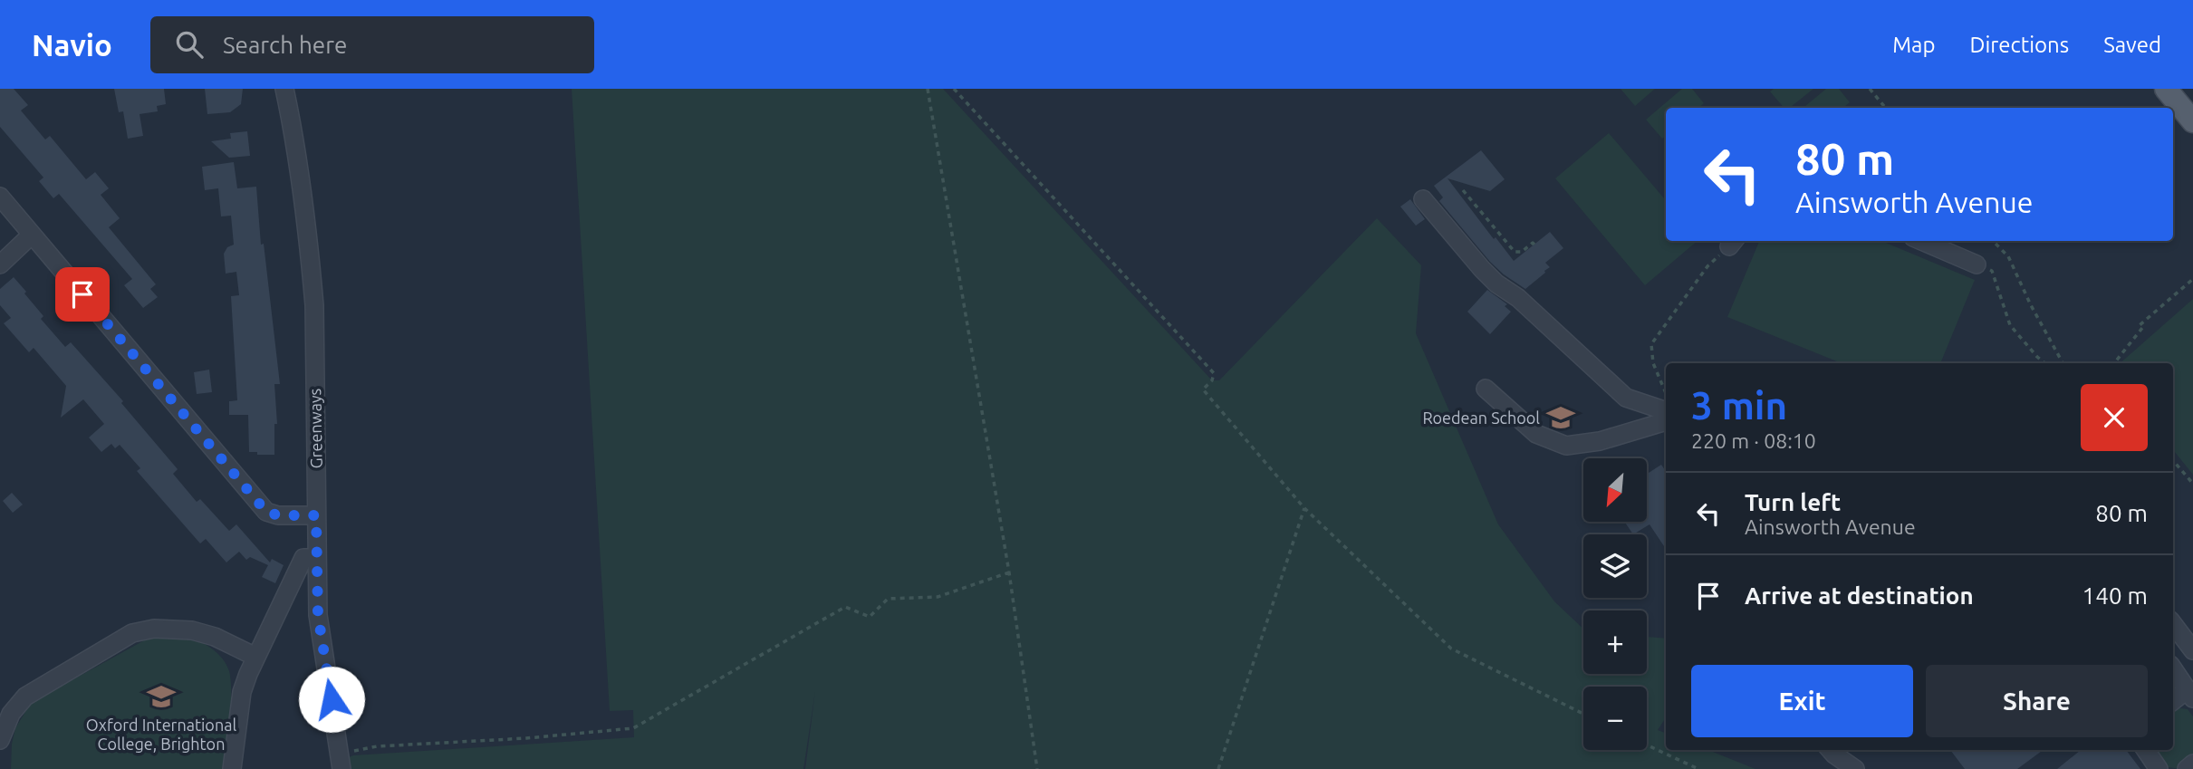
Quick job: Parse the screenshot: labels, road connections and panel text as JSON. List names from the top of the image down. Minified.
{"streets":{"street":["Greenways"]},"places":{"school or university":["Roedean School","Oxford International College, Brighton"]},"north":"bottom left","page":{"header":"Navio","search":"Search here","nav":["Map","Directions","Saved"],"turn":["80 m","Ainsworth Avenue"],"heading":["3 min","220 m · 08:10"],"map_buttons":["+","−"],"list":[{"name":"Turn left","note":"Ainsworth Avenue","value":"80 m"},{"name":"Arrive at destination","value":"140 m"}],"buttons":["Exit","Share"]}}
